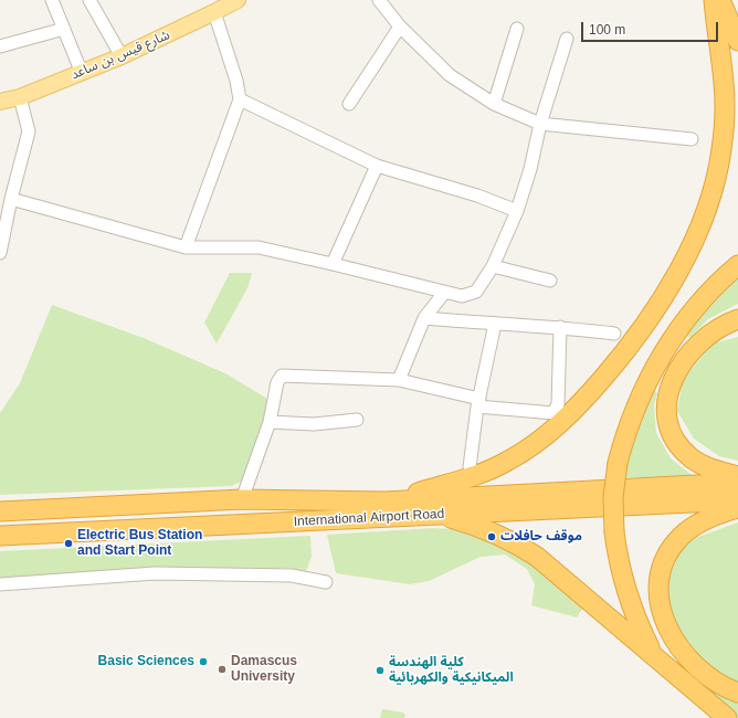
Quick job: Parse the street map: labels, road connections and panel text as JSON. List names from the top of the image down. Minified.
{"streets":{"highway":["International Airport Road"],"main road":["شارع قيس بن ساعد"]},"places":["موقف حافلات","Electric Bus Station and Start Point","Basic Sciences","Damascus University","كلية الهندسة الميكانيكية والكهربائية"],"scale_bar":"100 m"}
